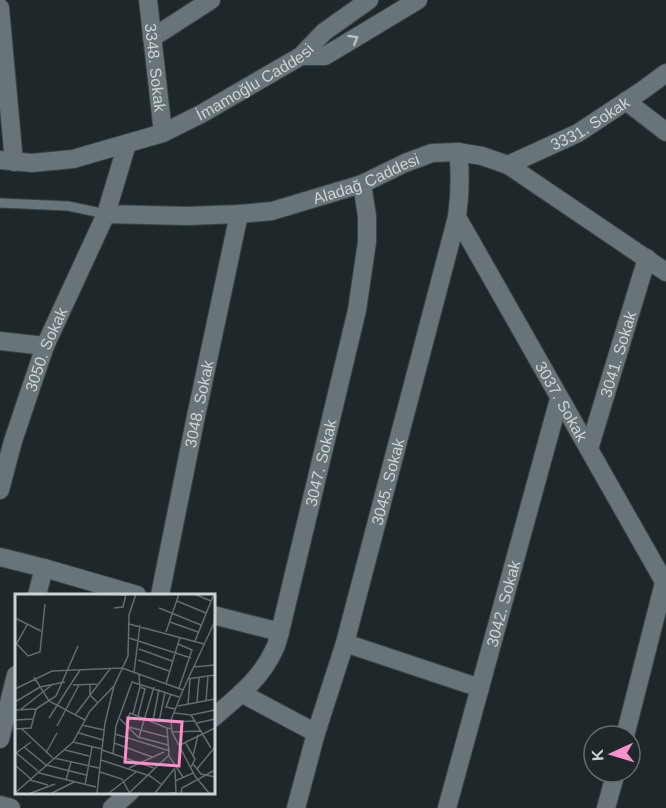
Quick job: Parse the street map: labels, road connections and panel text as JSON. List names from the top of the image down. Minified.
{"streets":{"street":["3348. Sokak","İmamoğlu Caddesi","3331. Sokak","Aladağ Caddesi","3050. Sokak","3041. Sokak","3037. Sokak","3048. Sokak","3047. Sokak","3045. Sokak","3042. Sokak"]},"crossings":[["3348. Sokak","İmamoğlu Caddesi"],["3331. Sokak","Aladağ Caddesi"],["Aladağ Caddesi","3050. Sokak"],["Aladağ Caddesi","3041. Sokak"],["Aladağ Caddesi","3048. Sokak"],["Aladağ Caddesi","3047. Sokak"],["Aladağ Caddesi","3045. Sokak"],["3041. Sokak","3037. Sokak"],["3037. Sokak","3045. Sokak"],["3037. Sokak","3042. Sokak"]],"north":"left"}
